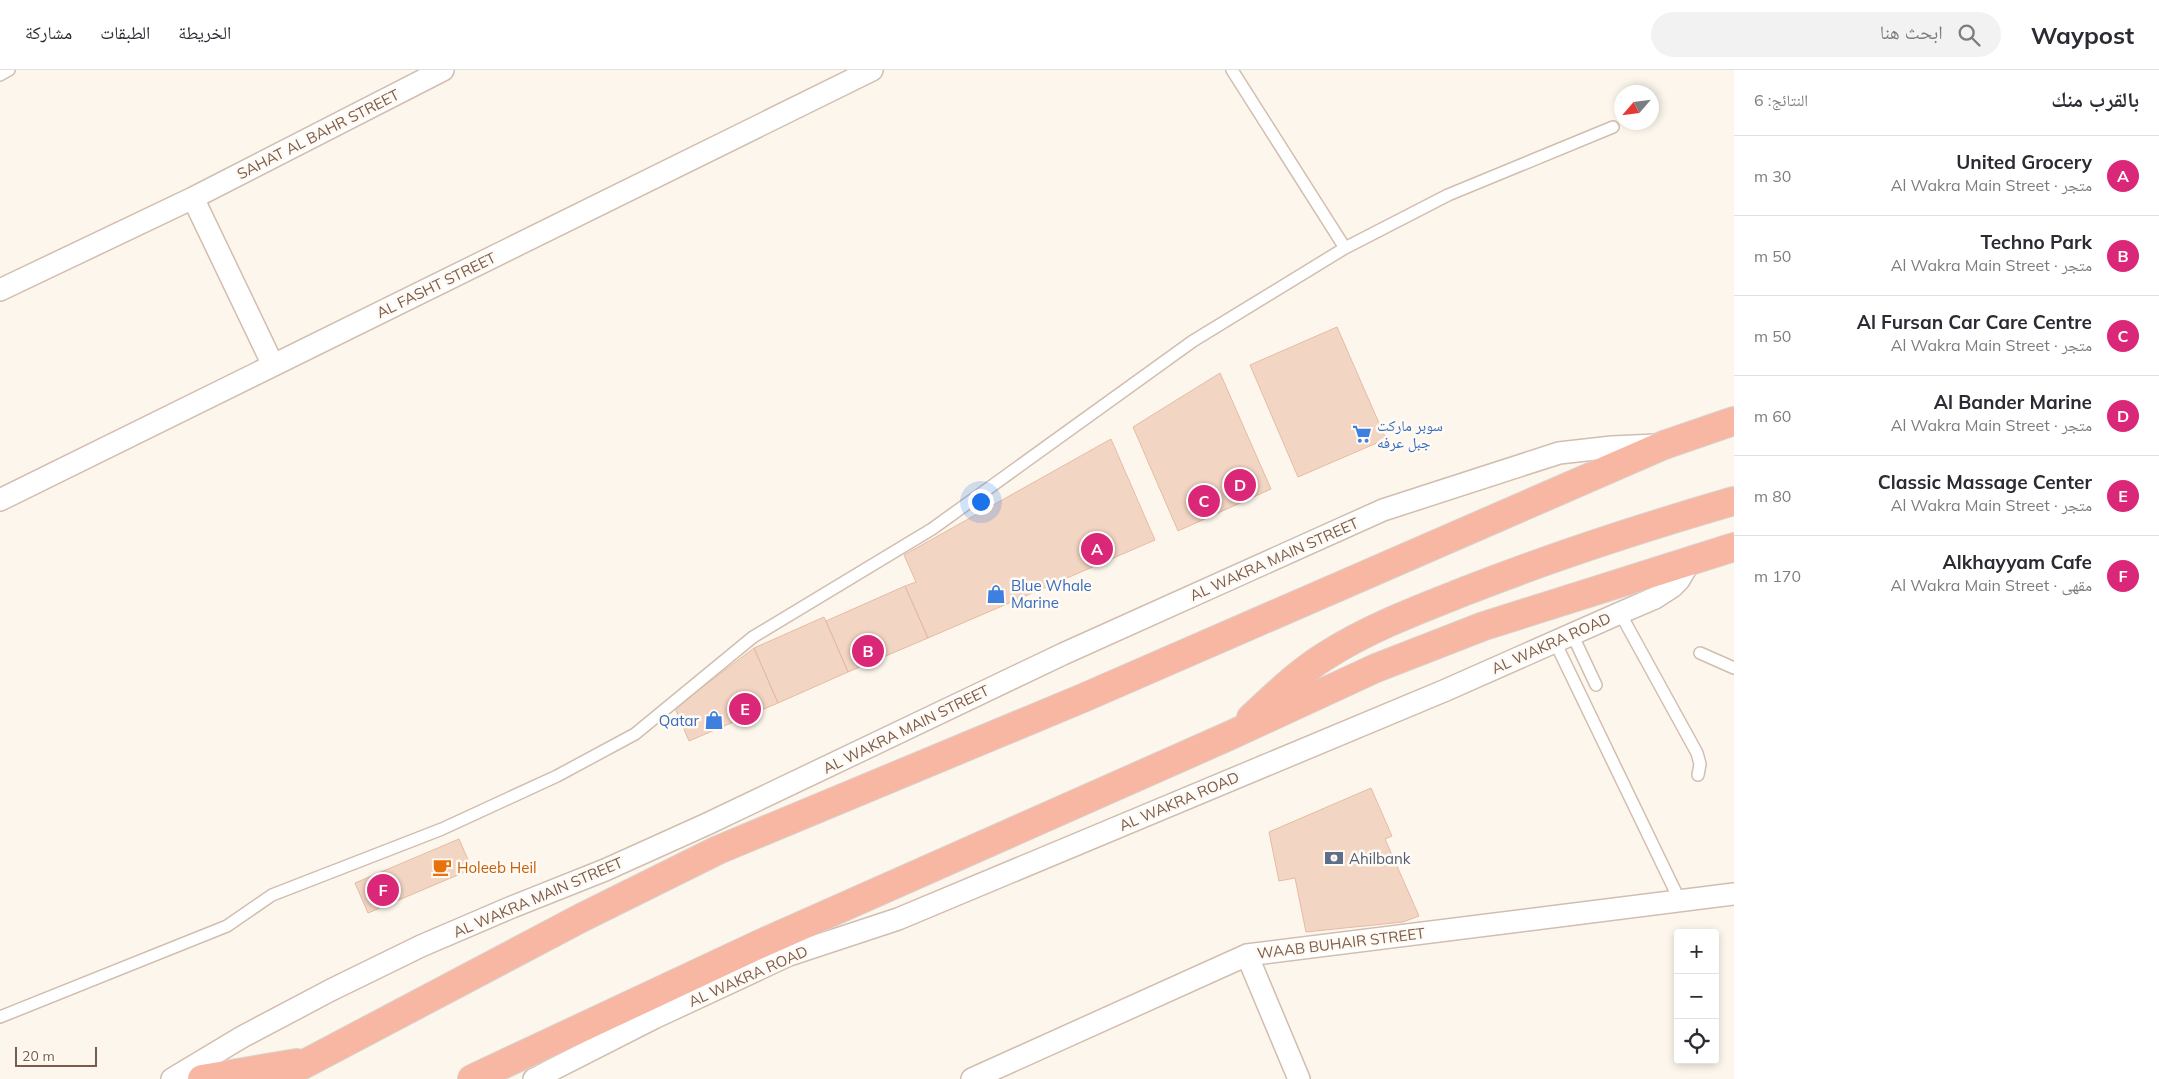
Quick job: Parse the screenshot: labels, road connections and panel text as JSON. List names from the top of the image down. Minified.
{"streets":{"highway":["AL WAKRA MAIN STREET"],"street":["SAHAT AL BAHR STREET","AL FASHT STREET","AL WAKRA ROAD","WAAB BUHAIR STREET"]},"places":{"supermarket":["سوبر ماركت جبل عرفه"],"shop":["Blue Whale Marine","Qatar"],"bank":["Ahilbank"],"cafe":["Holeeb Heil"]},"scale_bar":"20 m","north":"bottom left","page":{"header":"Waypost","search":"ابحث هنا","nav":["الخريطة","الطبقات","مشاركة"],"heading":["بالقرب منك","النتائج: 6"],"list":[{"mark":"A","name":"United Grocery","note":"متجر · Al Wakra Main Street","value":"30 m"},{"mark":"B","name":"Techno Park","note":"متجر · Al Wakra Main Street","value":"50 m"},{"mark":"C","name":"Al Fursan Car Care Centre","note":"متجر · Al Wakra Main Street","value":"50 m"},{"mark":"D","name":"Al Bander Marine","note":"متجر · Al Wakra Main Street","value":"60 m"},{"mark":"E","name":"Classic Massage Center","note":"متجر · Al Wakra Main Street","value":"80 m"},{"mark":"F","name":"Alkhayyam Cafe","note":"مقهى · Al Wakra Main Street","value":"170 m"}],"pins":["D","C","A","B","E","F"],"map_buttons":["+","−"],"scale":"20 m"}}
